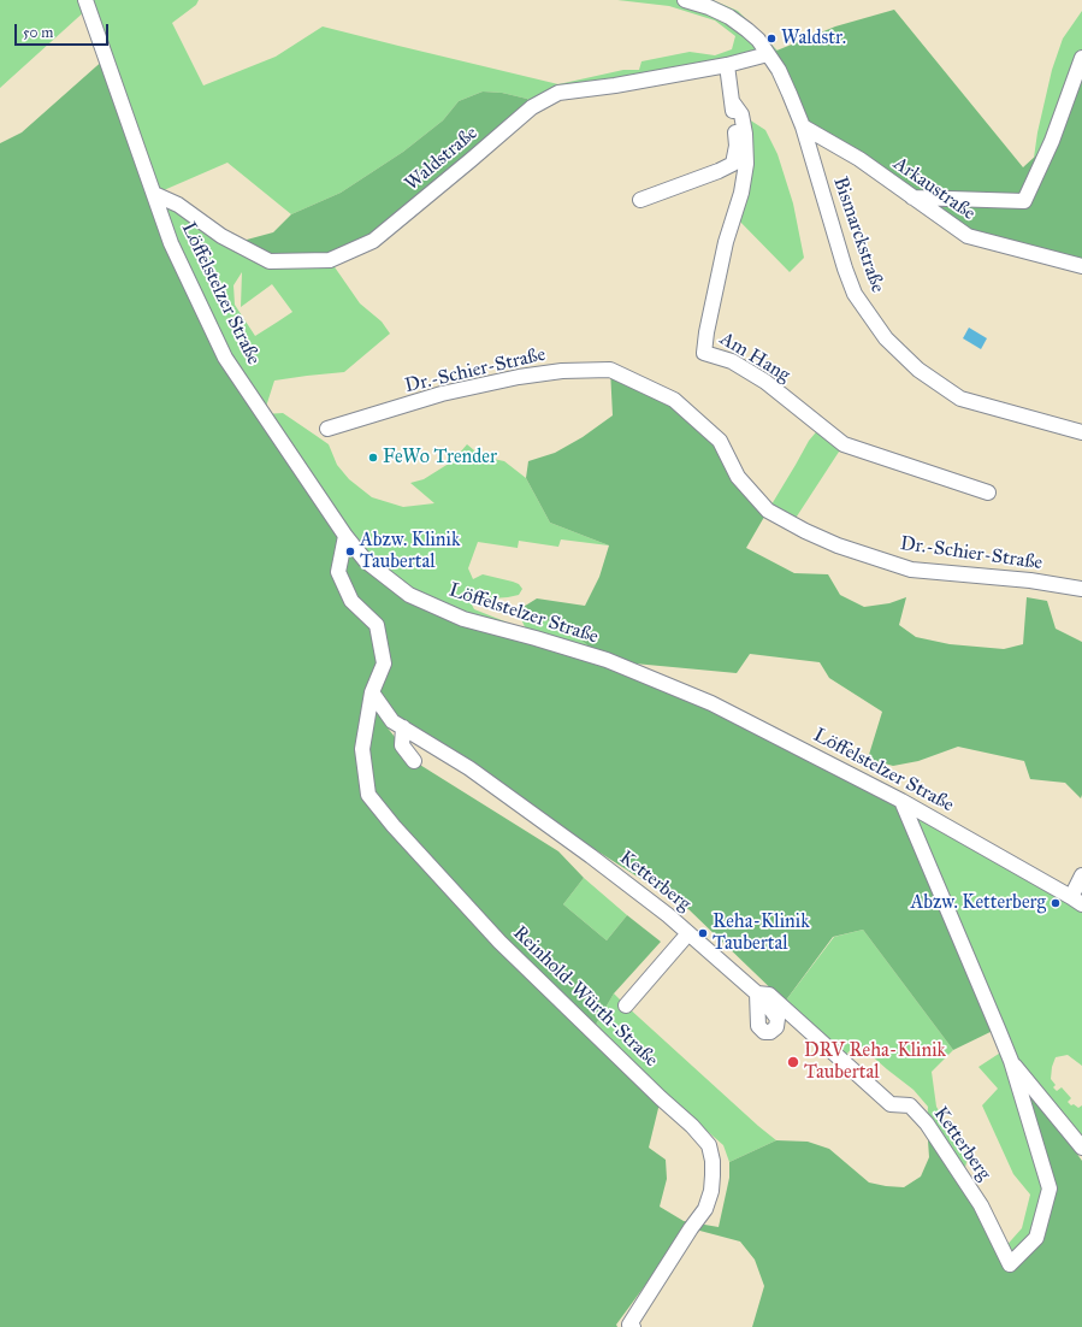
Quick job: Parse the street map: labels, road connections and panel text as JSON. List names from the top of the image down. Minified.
{"streets":{"street":["Waldstraße","Arkaustraße","Bismarckstraße","Löffelstelzer Straße","Am Hang","Dr.-Schier-Straße","Ketterberg","Reinhold-Würth-Straße"]},"crossings":[["Waldstraße","Bismarckstraße"],["Waldstraße","Löffelstelzer Straße"],["Waldstraße","Am Hang"],["Arkaustraße","Bismarckstraße"],["Löffelstelzer Straße","Ketterberg"],["Ketterberg","Reinhold-Würth-Straße"]],"places":["Waldstr.","FeWo Trender","Abzw. Klinik Taubertal","Abzw. Ketterberg","Reha-Klinik Taubertal","DRV Reha-Klinik Taubertal"],"scale_bar":"50 m"}
